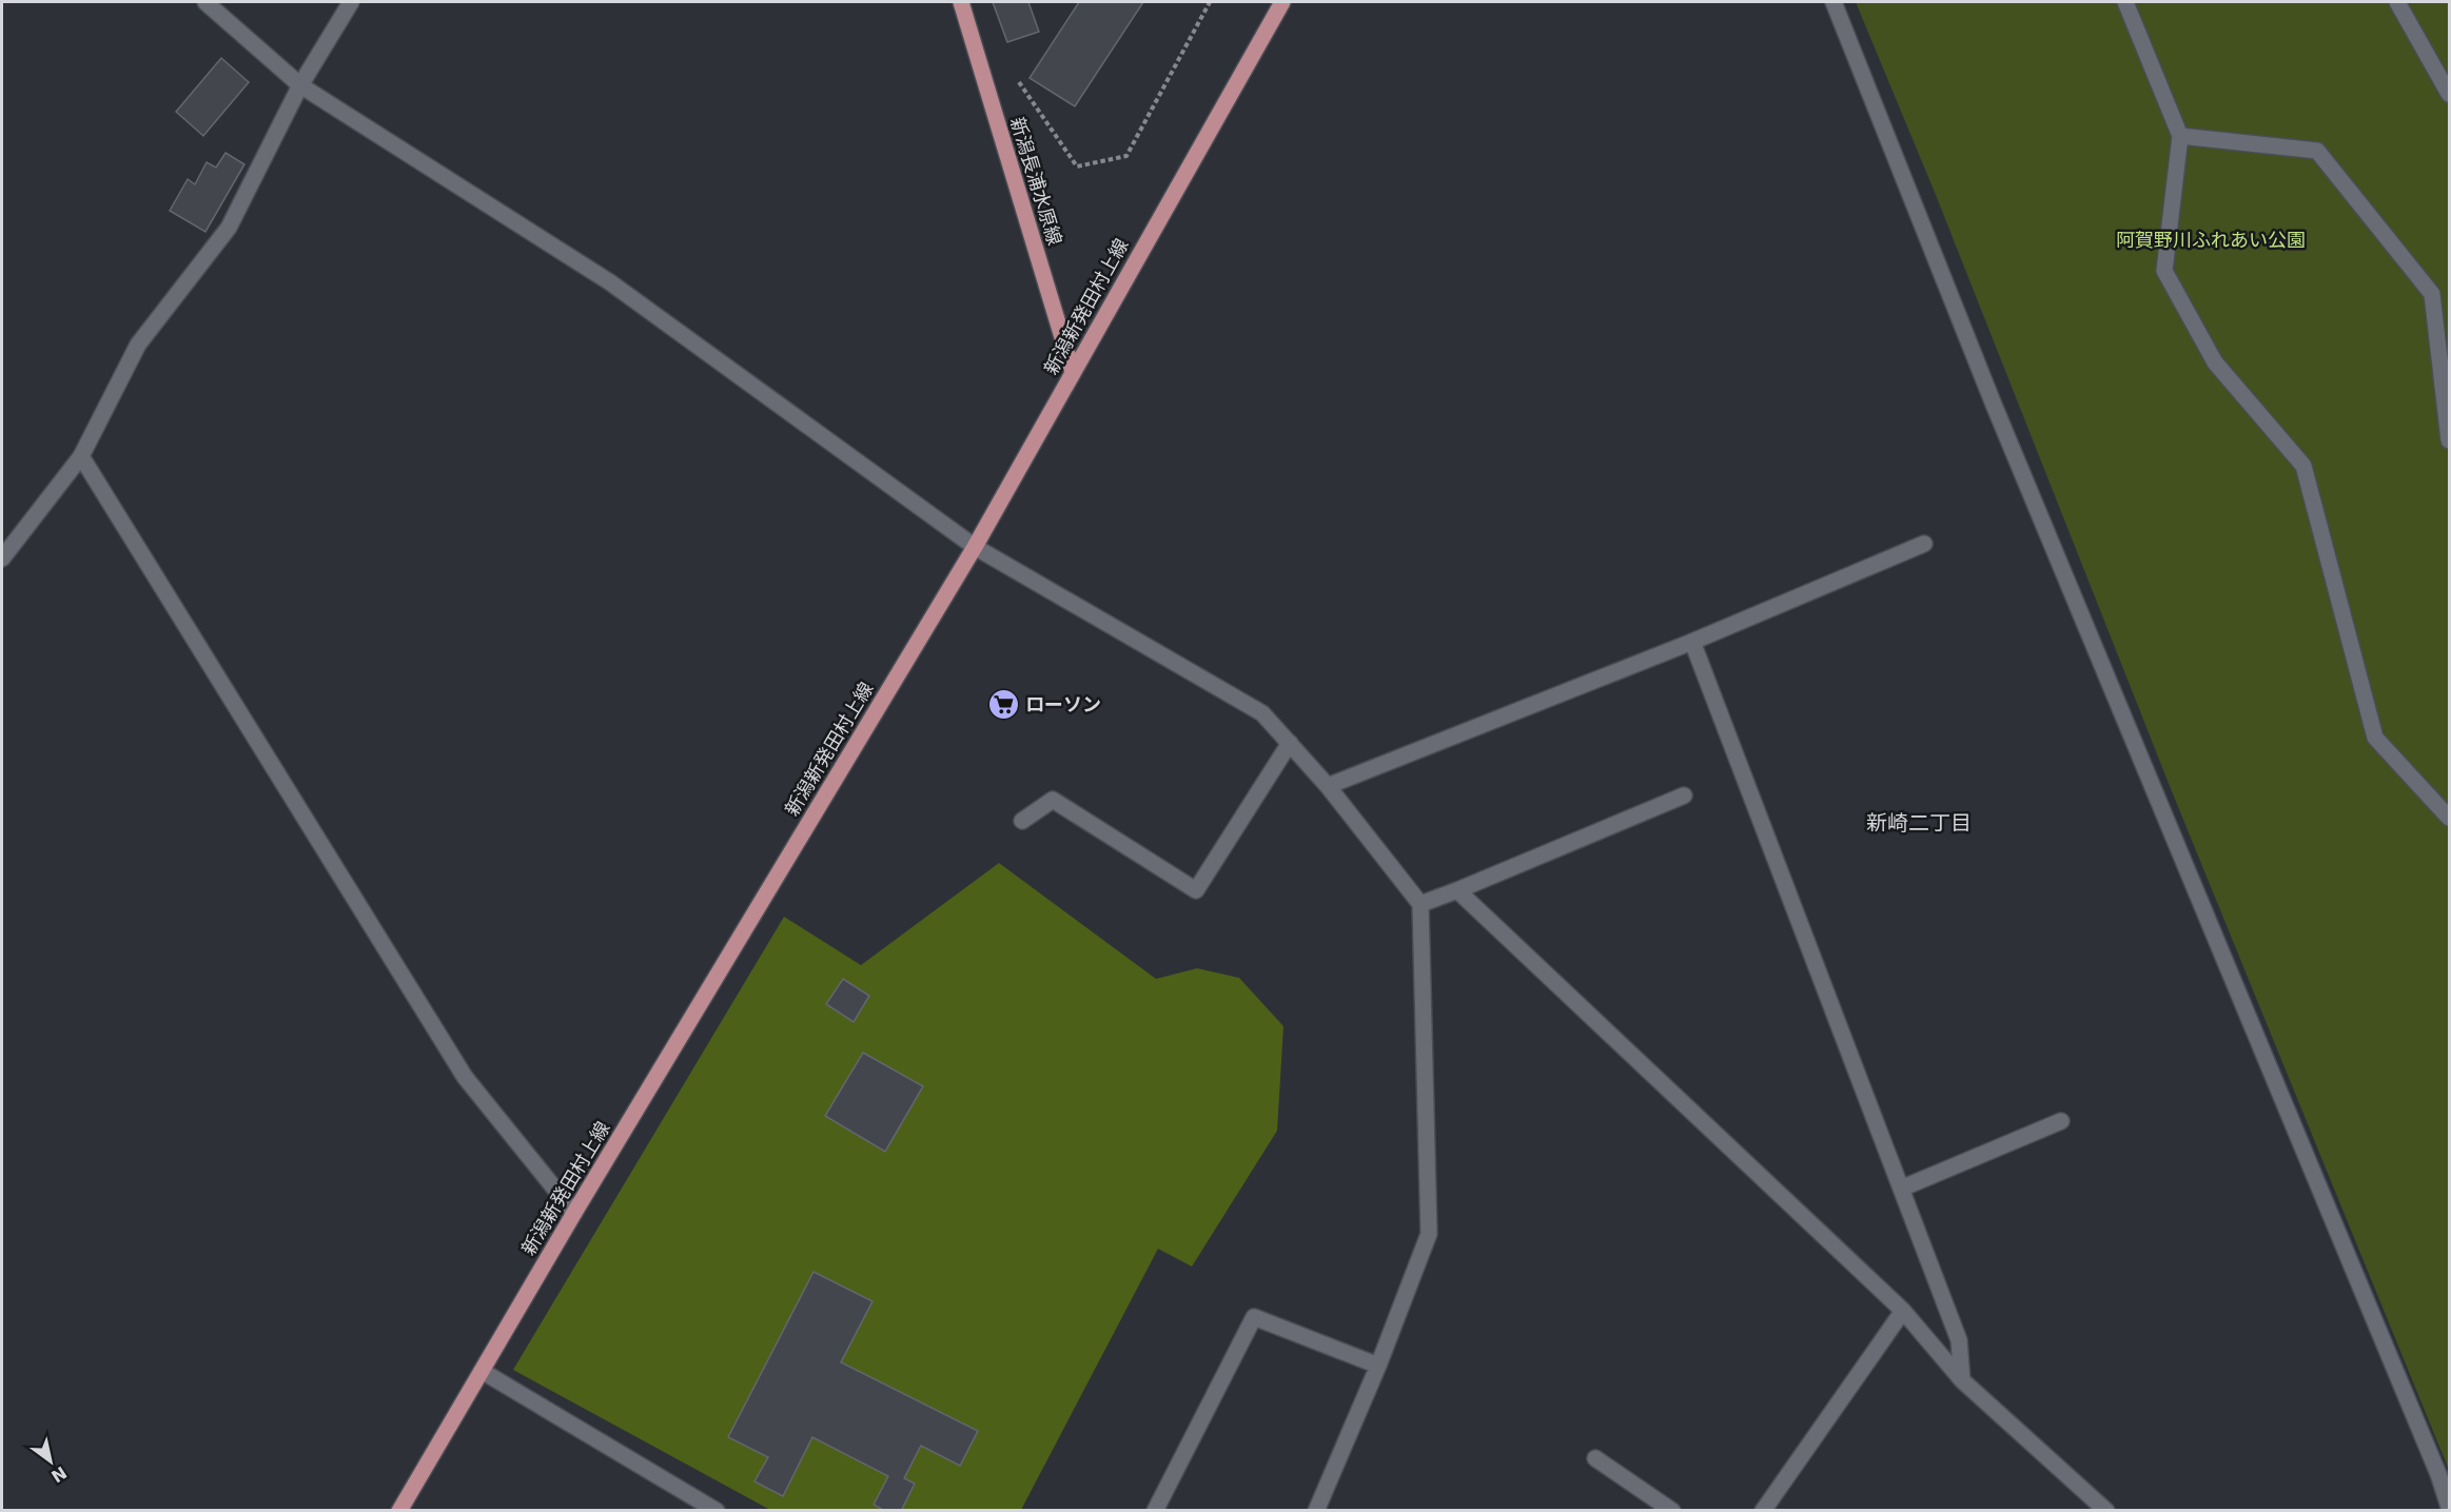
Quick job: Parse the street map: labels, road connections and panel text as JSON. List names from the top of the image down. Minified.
{"streets":{"main road":["新潟長浦水原線","新潟新発田村上線"]},"crossings":[["新潟長浦水原線","新潟新発田村上線"]],"districts":["新崎二丁目"],"parks":["阿賀野川ふれあい公園"],"places":{"supermarket":["ローソン"]},"north":"bottom right"}
